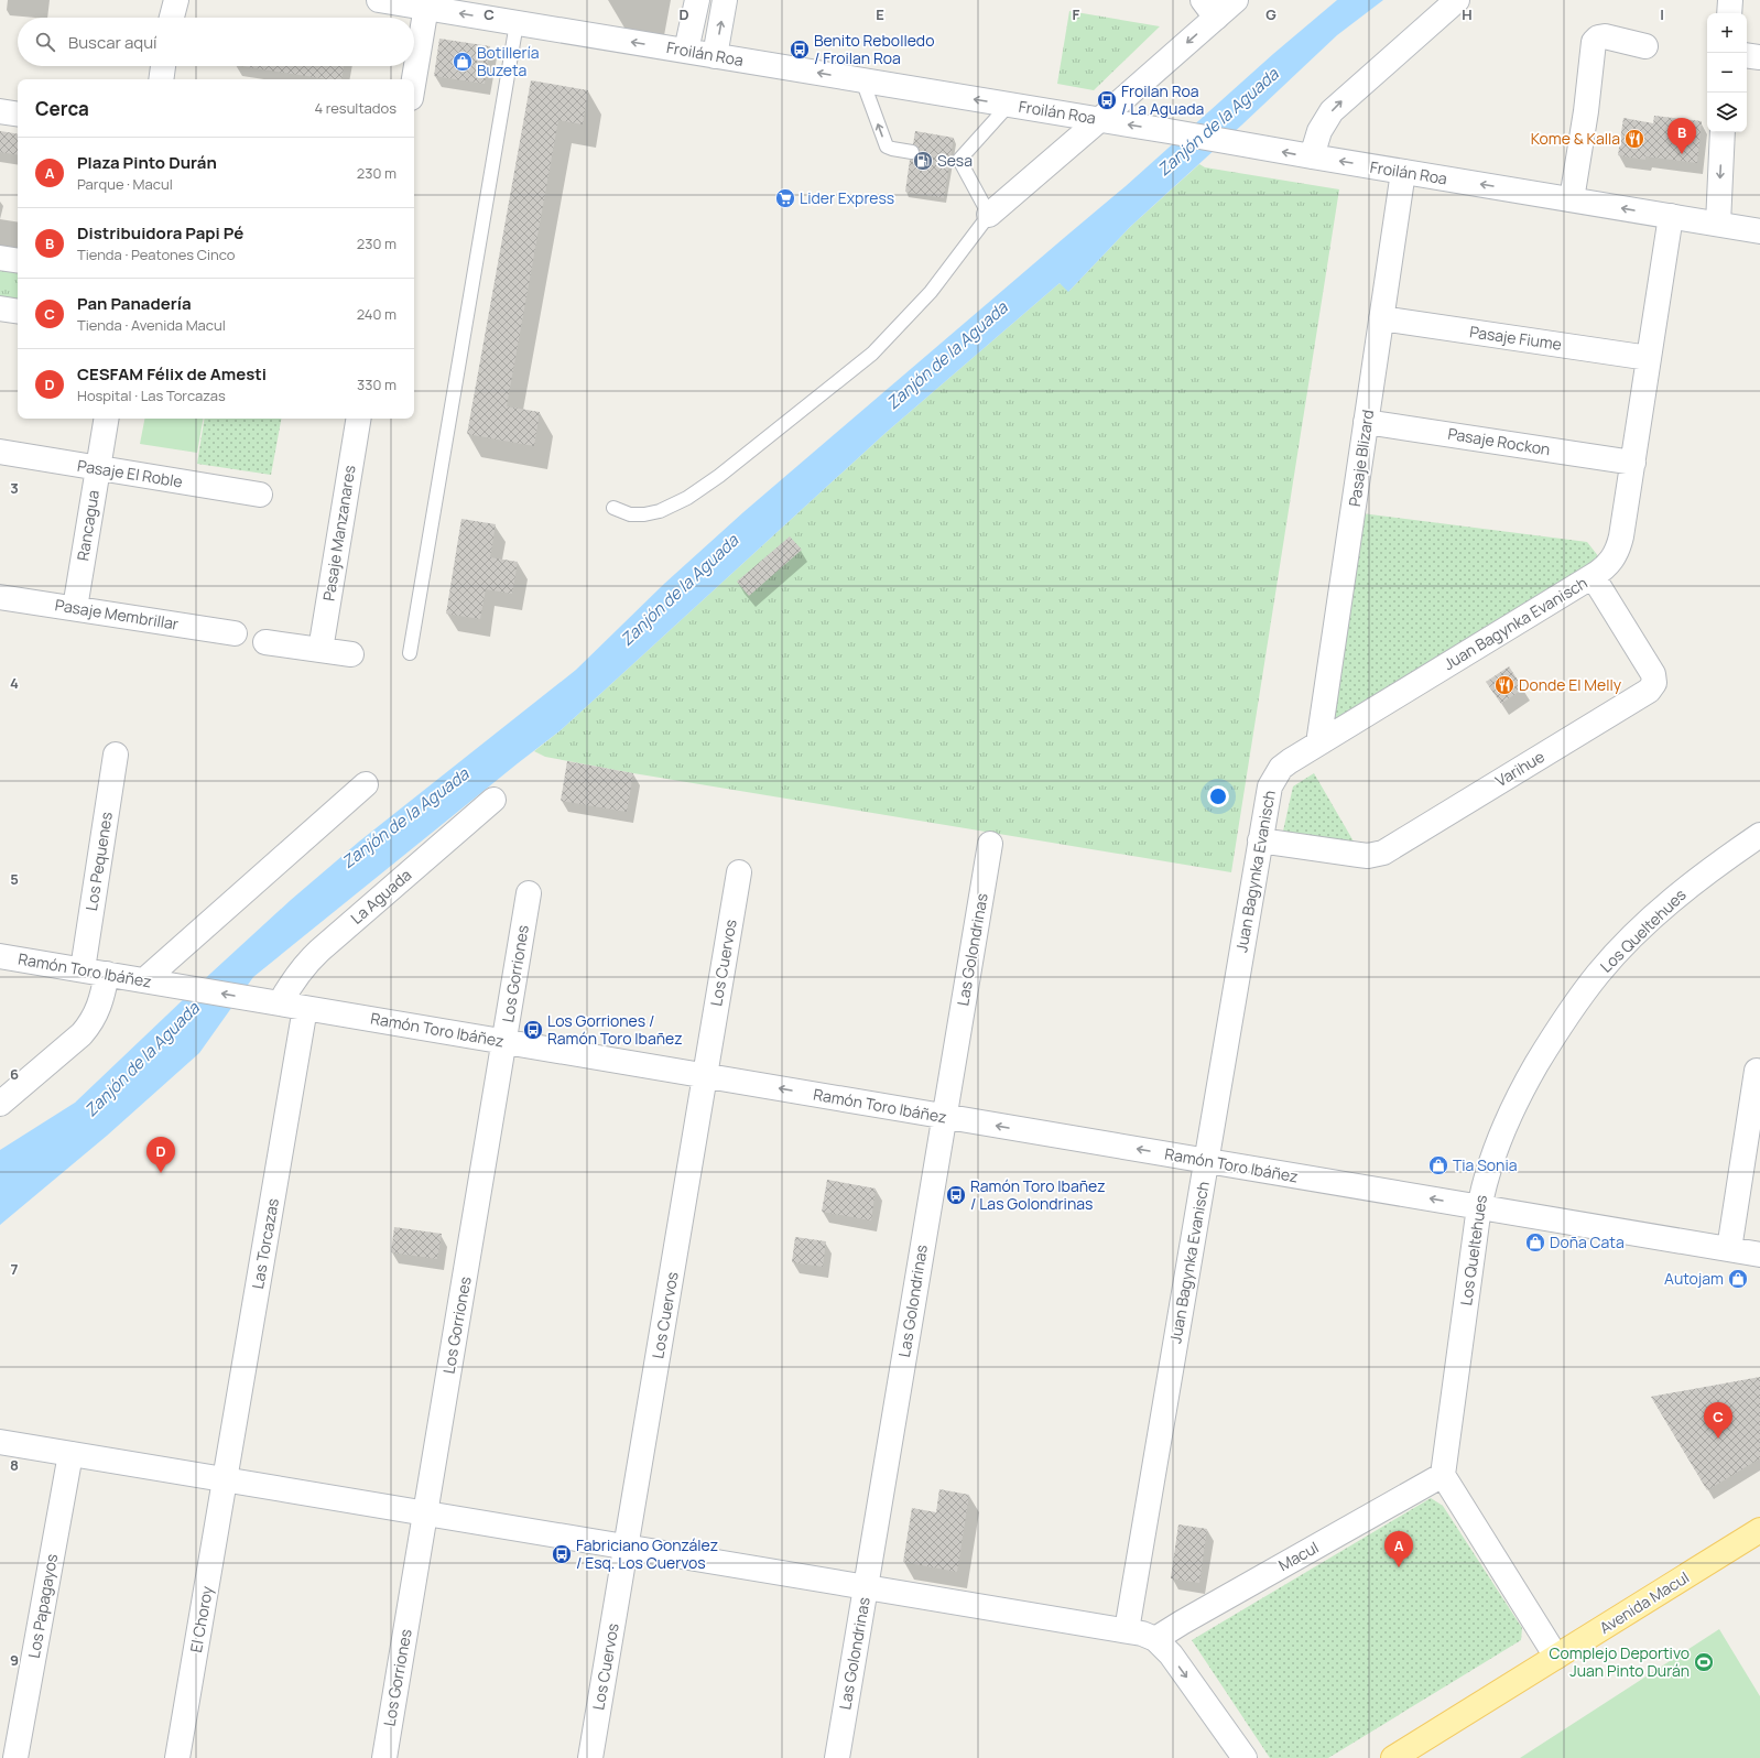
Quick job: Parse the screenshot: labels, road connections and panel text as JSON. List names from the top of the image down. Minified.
{"streets":{"main road":["Avenida Macul"],"street":["Froilán Roa","Pasaje Fiume","Pasaje Rockon","Pasaje Blizard","Pasaje El Roble","Rancagua","Pasaje Manzanares","Pasaje Membrillar","Juan Bagynka Evanisch","Varihue","Los Pequenes","La Aguada","Los Queltehues","Las Golondrinas","Los Cuervos","Ramón Toro Ibáñez","Los Gorriones","Las Torcazas","Macul","Los Papagayos","El Choroy"]},"crossings":[["Froilán Roa","Pasaje Blizard"],["Froilán Roa","Juan Bagynka Evanisch"],["Pasaje Fiume","Pasaje Blizard"],["Pasaje Fiume","Juan Bagynka Evanisch"],["Pasaje Rockon","Pasaje Blizard"],["Pasaje Rockon","Juan Bagynka Evanisch"],["Pasaje Blizard","Juan Bagynka Evanisch"],["Pasaje El Roble","Rancagua"],["Rancagua","Pasaje Membrillar"],["Juan Bagynka Evanisch","Varihue"],["Juan Bagynka Evanisch","Ramón Toro Ibáñez"],["Los Pequenes","Ramón Toro Ibáñez"],["La Aguada","Ramón Toro Ibáñez"],["Los Queltehues","Ramón Toro Ibáñez"],["Los Queltehues","Macul"],["Las Golondrinas","Ramón Toro Ibáñez"],["Los Cuervos","Ramón Toro Ibáñez"],["Ramón Toro Ibáñez","Los Gorriones"],["Ramón Toro Ibáñez","Las Torcazas"],["Las Torcazas","El Choroy"]],"one_way":["Froilán Roa","Ramón Toro Ibáñez"],"water":["Zanjón de la Aguada"],"places":{"bus stop":["Benito Rebolledo / Froilan Roa","Froilan Roa / La Aguada","Los Gorriones / Ramón Toro Ibañez","Ramón Toro Ibañez / Las Golondrinas","Fabriciano González / Esq. Los Cuervos"],"shop":["Botillería Buzeta","Tia Sonia","Doña Cata","Autojam"],"restaurant":["Kome & Kalla","Donde El Melly"],"fuel station":["Sesa"],"supermarket":["Lider Express"],"sports":["Complejo Deportivo Juan Pinto Durán"]},"page":{"map_buttons":["+","−"],"search":"Buscar aquí","heading":["Cerca","4 resultados"],"pins":["B","D","C","A"],"list":[{"mark":"A","name":"Plaza Pinto Durán","note":"Parque · Macul","value":"230 m"},{"mark":"B","name":"Distribuidora Papi Pé","note":"Tienda · Peatones Cinco","value":"230 m"},{"mark":"C","name":"Pan Panadería","note":"Tienda · Avenida Macul","value":"240 m"},{"mark":"D","name":"CESFAM Félix de Amesti","note":"Hospital · Las Torcazas","value":"330 m"}]},"grid":{"columns":["C","D","E","F","G","H","I"],"rows":["3","4","5","6","7","8","9"]}}
